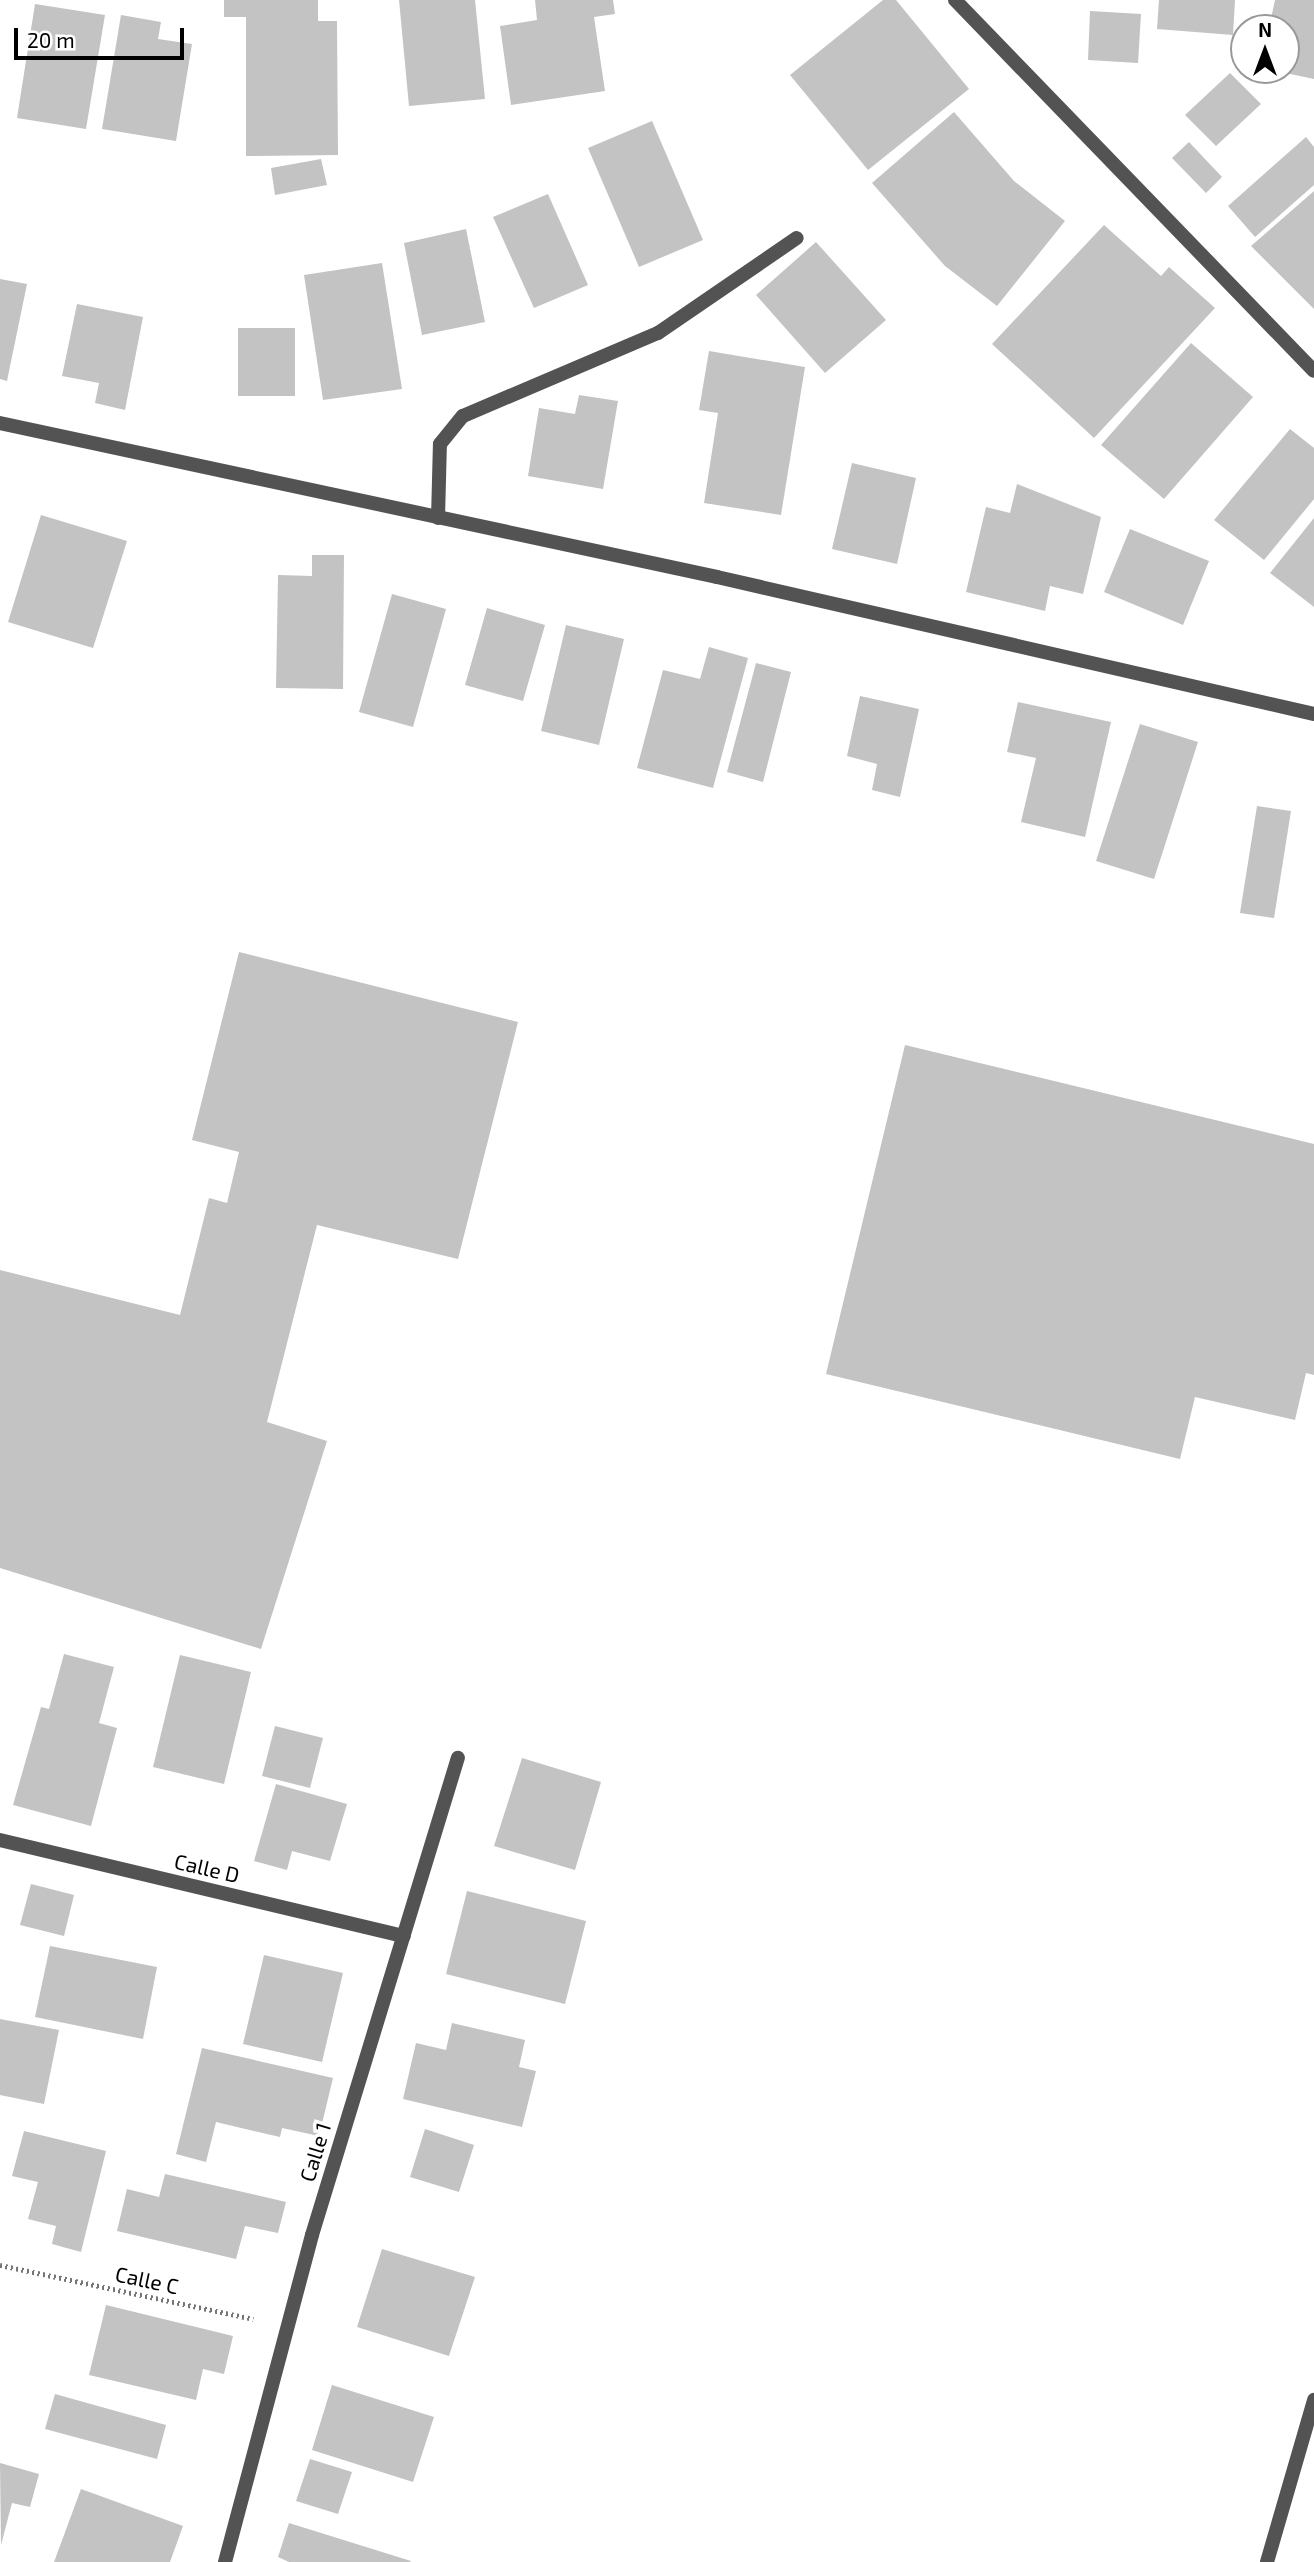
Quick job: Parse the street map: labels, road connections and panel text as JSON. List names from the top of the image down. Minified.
{"streets":{"street":["Calle D","Calle 1"],"path":["Calle C"]},"crossings":[["Calle D","Calle 1"],["Calle 1","Calle C"]],"scale_bar":"20 m","north":"top"}
